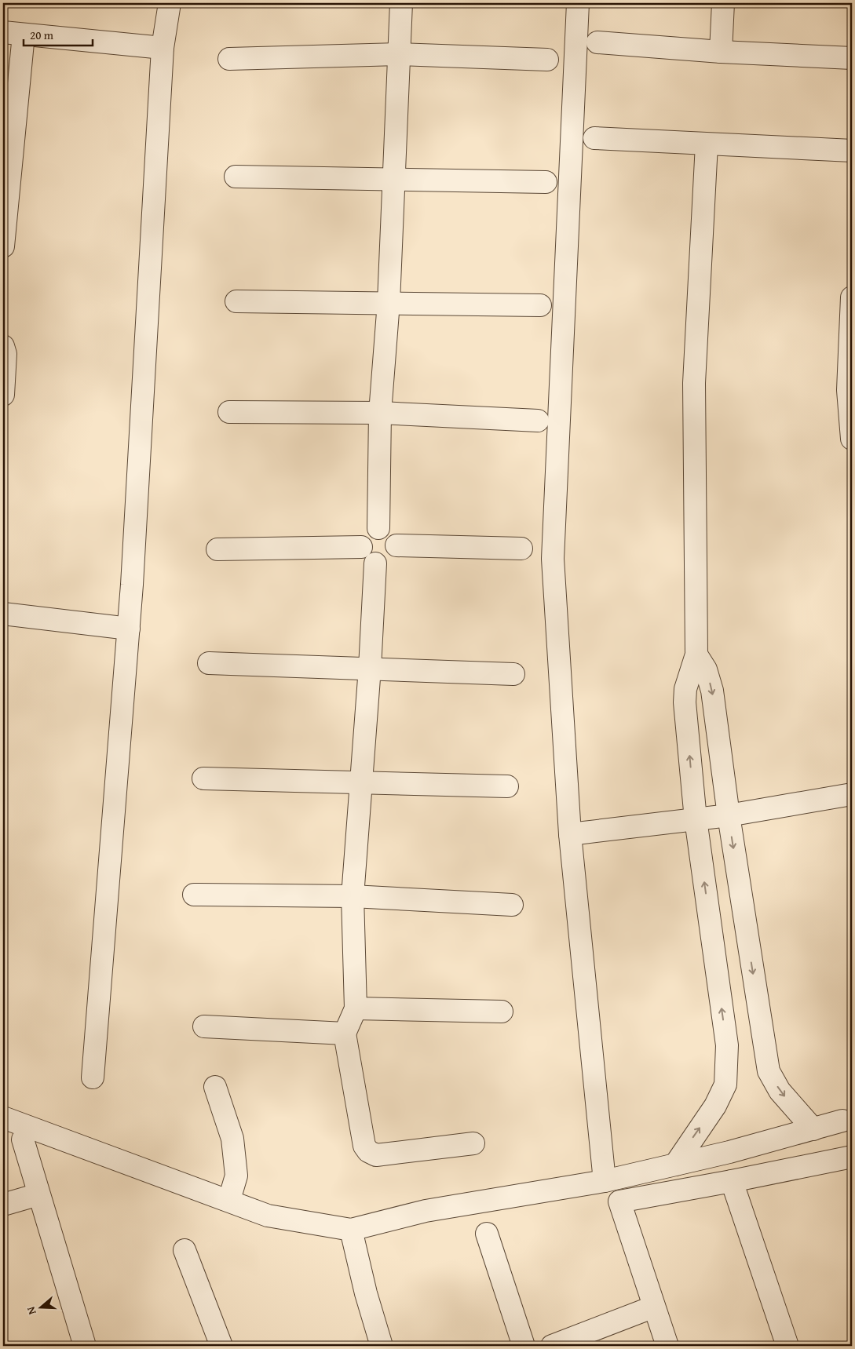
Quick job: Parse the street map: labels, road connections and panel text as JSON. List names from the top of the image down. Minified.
{"scale_bar":"20 m","north":"left"}
